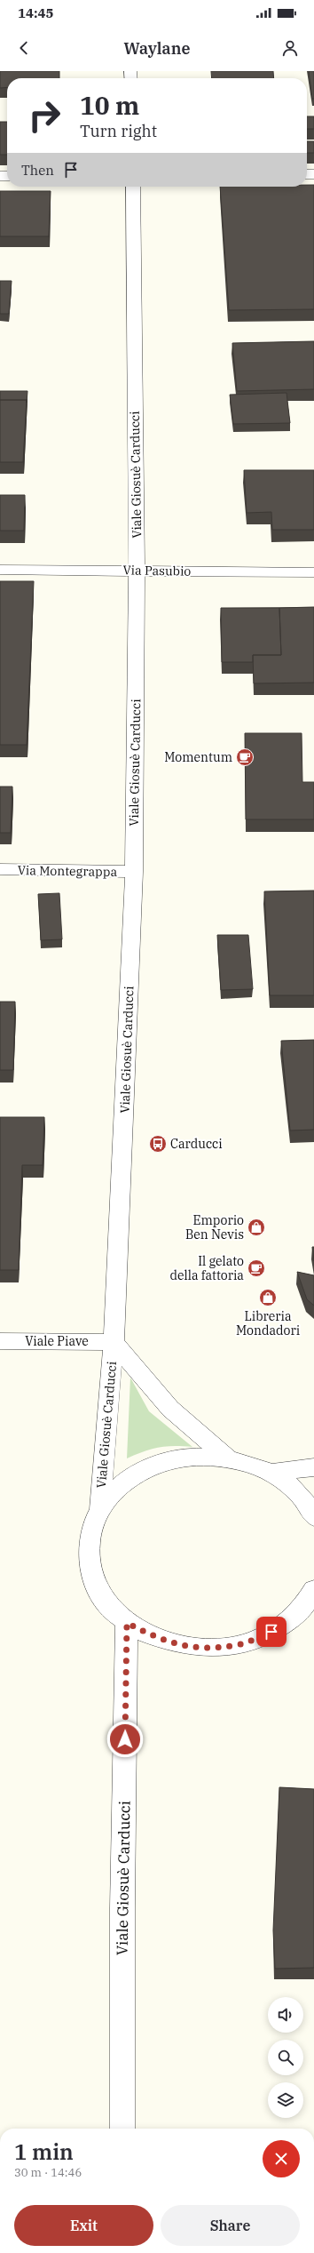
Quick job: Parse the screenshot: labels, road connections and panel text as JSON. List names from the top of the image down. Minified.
{"streets":{"street":["Viale Giosuè Carducci","Via Pasubio","Via Montegrappa","Viale Piave"]},"crossings":[["Viale Giosuè Carducci","Via Pasubio"],["Viale Giosuè Carducci","Via Montegrappa"],["Viale Giosuè Carducci","Viale Piave"]],"places":{"cafe":["Momentum","Il gelato della fattoria"],"bus stop":["Carducci"],"shop":["Emporio Ben Nevis","Libreria Mondadori"]},"page":{"status":"14:45","header":"Waylane","turn":["10 m","Turn right"],"then":"Then","heading":["1 min","30 m · 14:46"],"buttons":["Exit","Share"]}}
